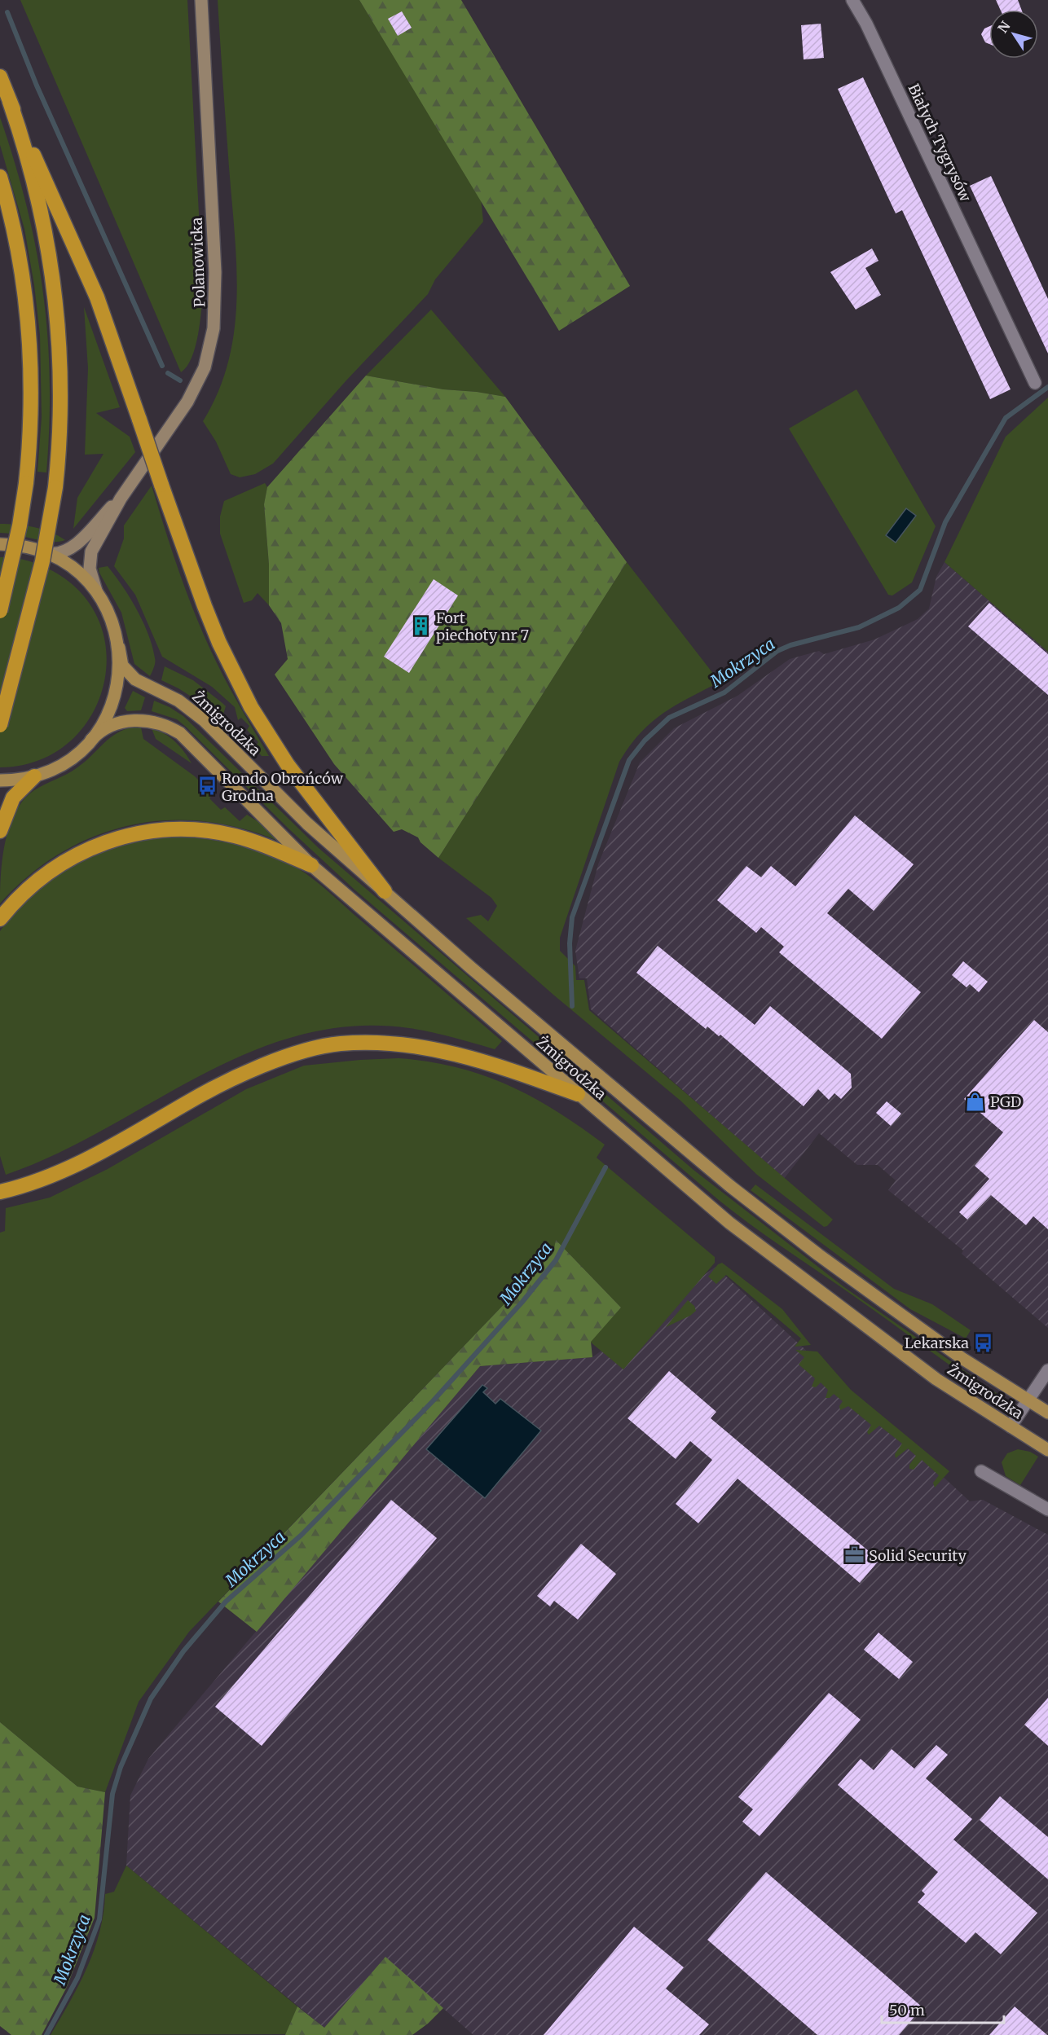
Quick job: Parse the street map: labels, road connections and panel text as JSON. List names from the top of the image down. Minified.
{"streets":{"main road":["Żmigrodzka"],"street":["Białych Tygrysów","Polanowicka"]},"water":["Mokrzyca"],"places":{"building":["Fort piechoty nr 7"],"bus stop":["Rondo Obrońców Grodna","Lekarska"],"shop":["PGD"],"office":["Solid Security"]},"scale_bar":"50 m","north":"top left"}
